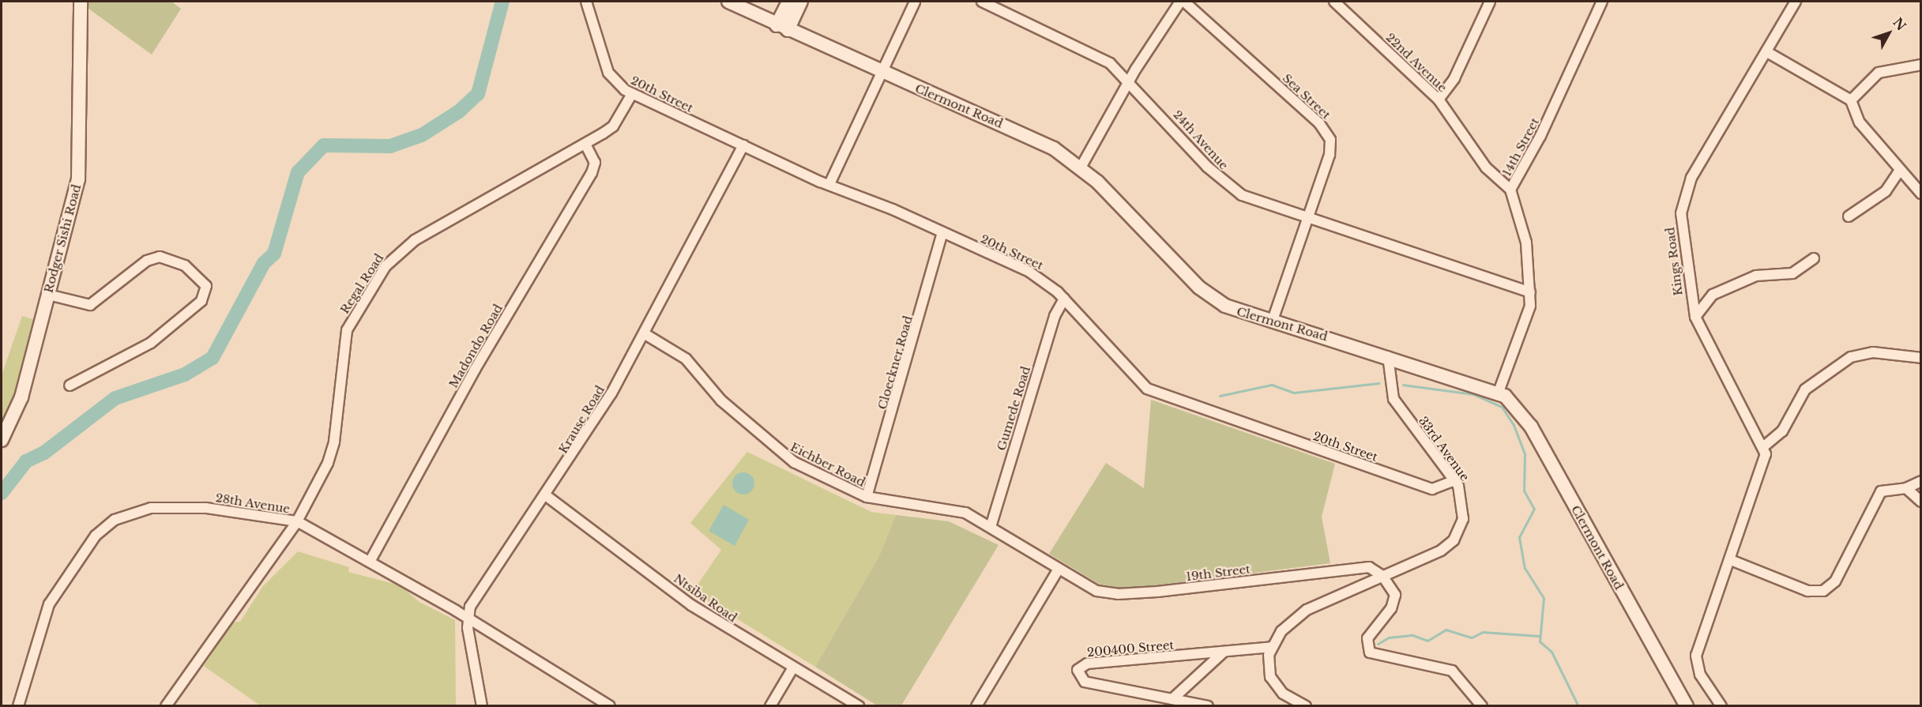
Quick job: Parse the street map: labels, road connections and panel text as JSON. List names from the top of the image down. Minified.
{"streets":{"street":["22nd Avenue","20th Street","Sea Street","Clermont Road","24th Avenue","14th Street","Rodger Sishi Road","Kings Road","Regal Road","Madondo Road","Cloeckner Road","Gumede Road","Krause Road","33rd Avenue","Eichber Road","28th Avenue","19th Street","Ntsiba Road","200400 Street"]},"crossings":[["22nd Avenue","14th Street"],["20th Street","Regal Road"],["20th Street","Cloeckner Road"],["20th Street","Gumede Road"],["20th Street","Krause Road"],["20th Street","33rd Avenue"],["Sea Street","Clermont Road"],["Sea Street","24th Avenue"],["Clermont Road","14th Street"],["Clermont Road","33rd Avenue"],["24th Avenue","14th Street"],["Regal Road","Madondo Road"],["Regal Road","28th Avenue"],["Madondo Road","28th Avenue"],["Cloeckner Road","Eichber Road"],["Gumede Road","Eichber Road"],["Krause Road","Eichber Road"],["Krause Road","28th Avenue"],["Krause Road","Ntsiba Road"],["33rd Avenue","19th Street"],["33rd Avenue","200400 Street"],["Eichber Road","19th Street"]],"north":"top right"}
